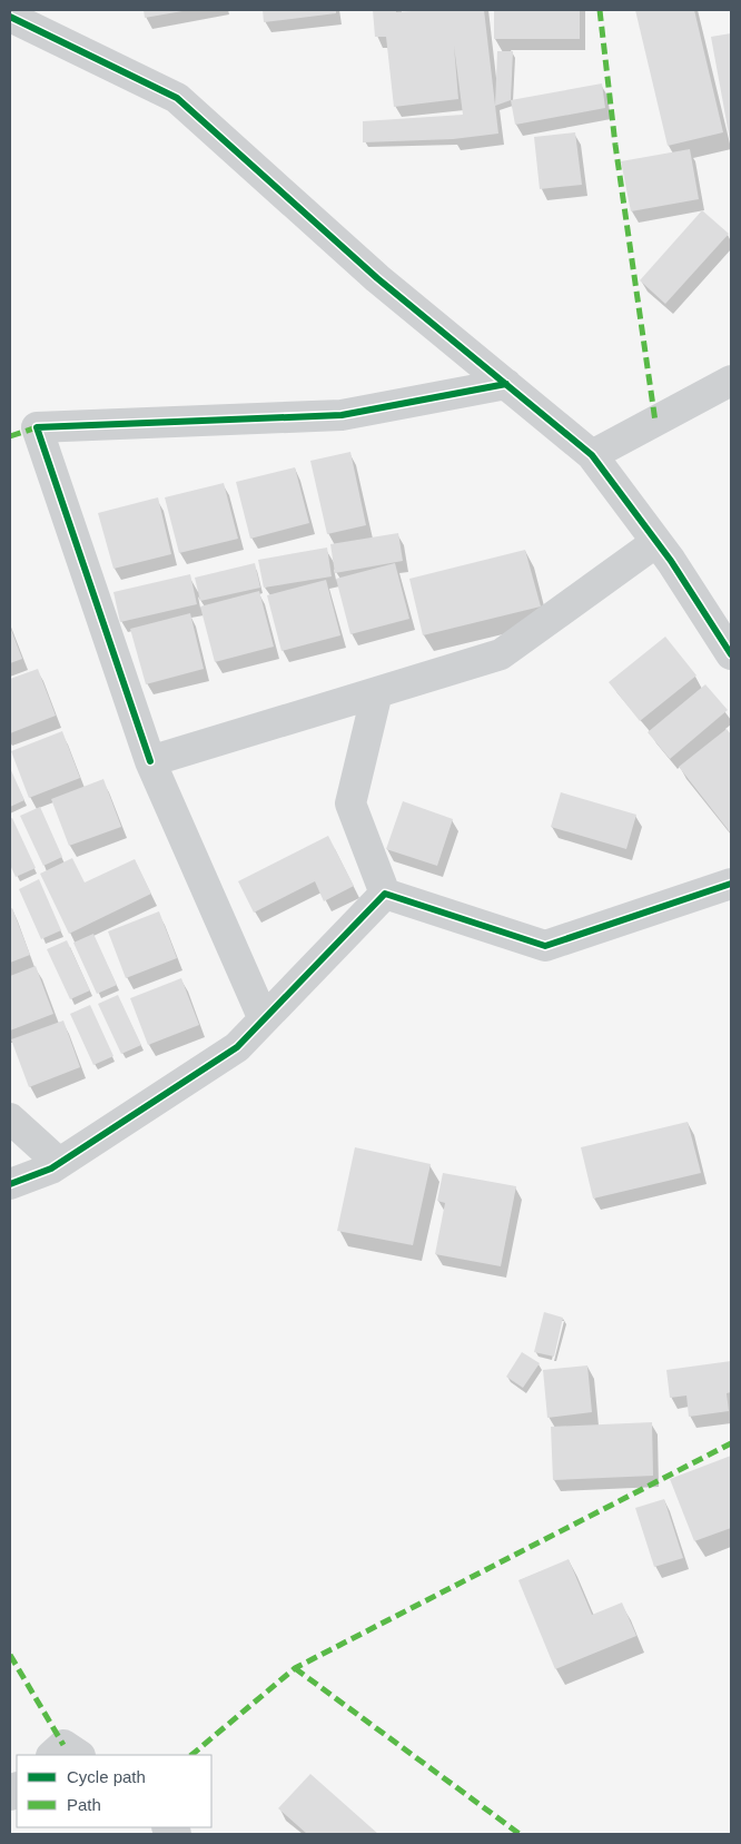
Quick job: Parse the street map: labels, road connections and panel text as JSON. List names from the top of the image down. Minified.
{"legend":["Cycle path","Path"]}
